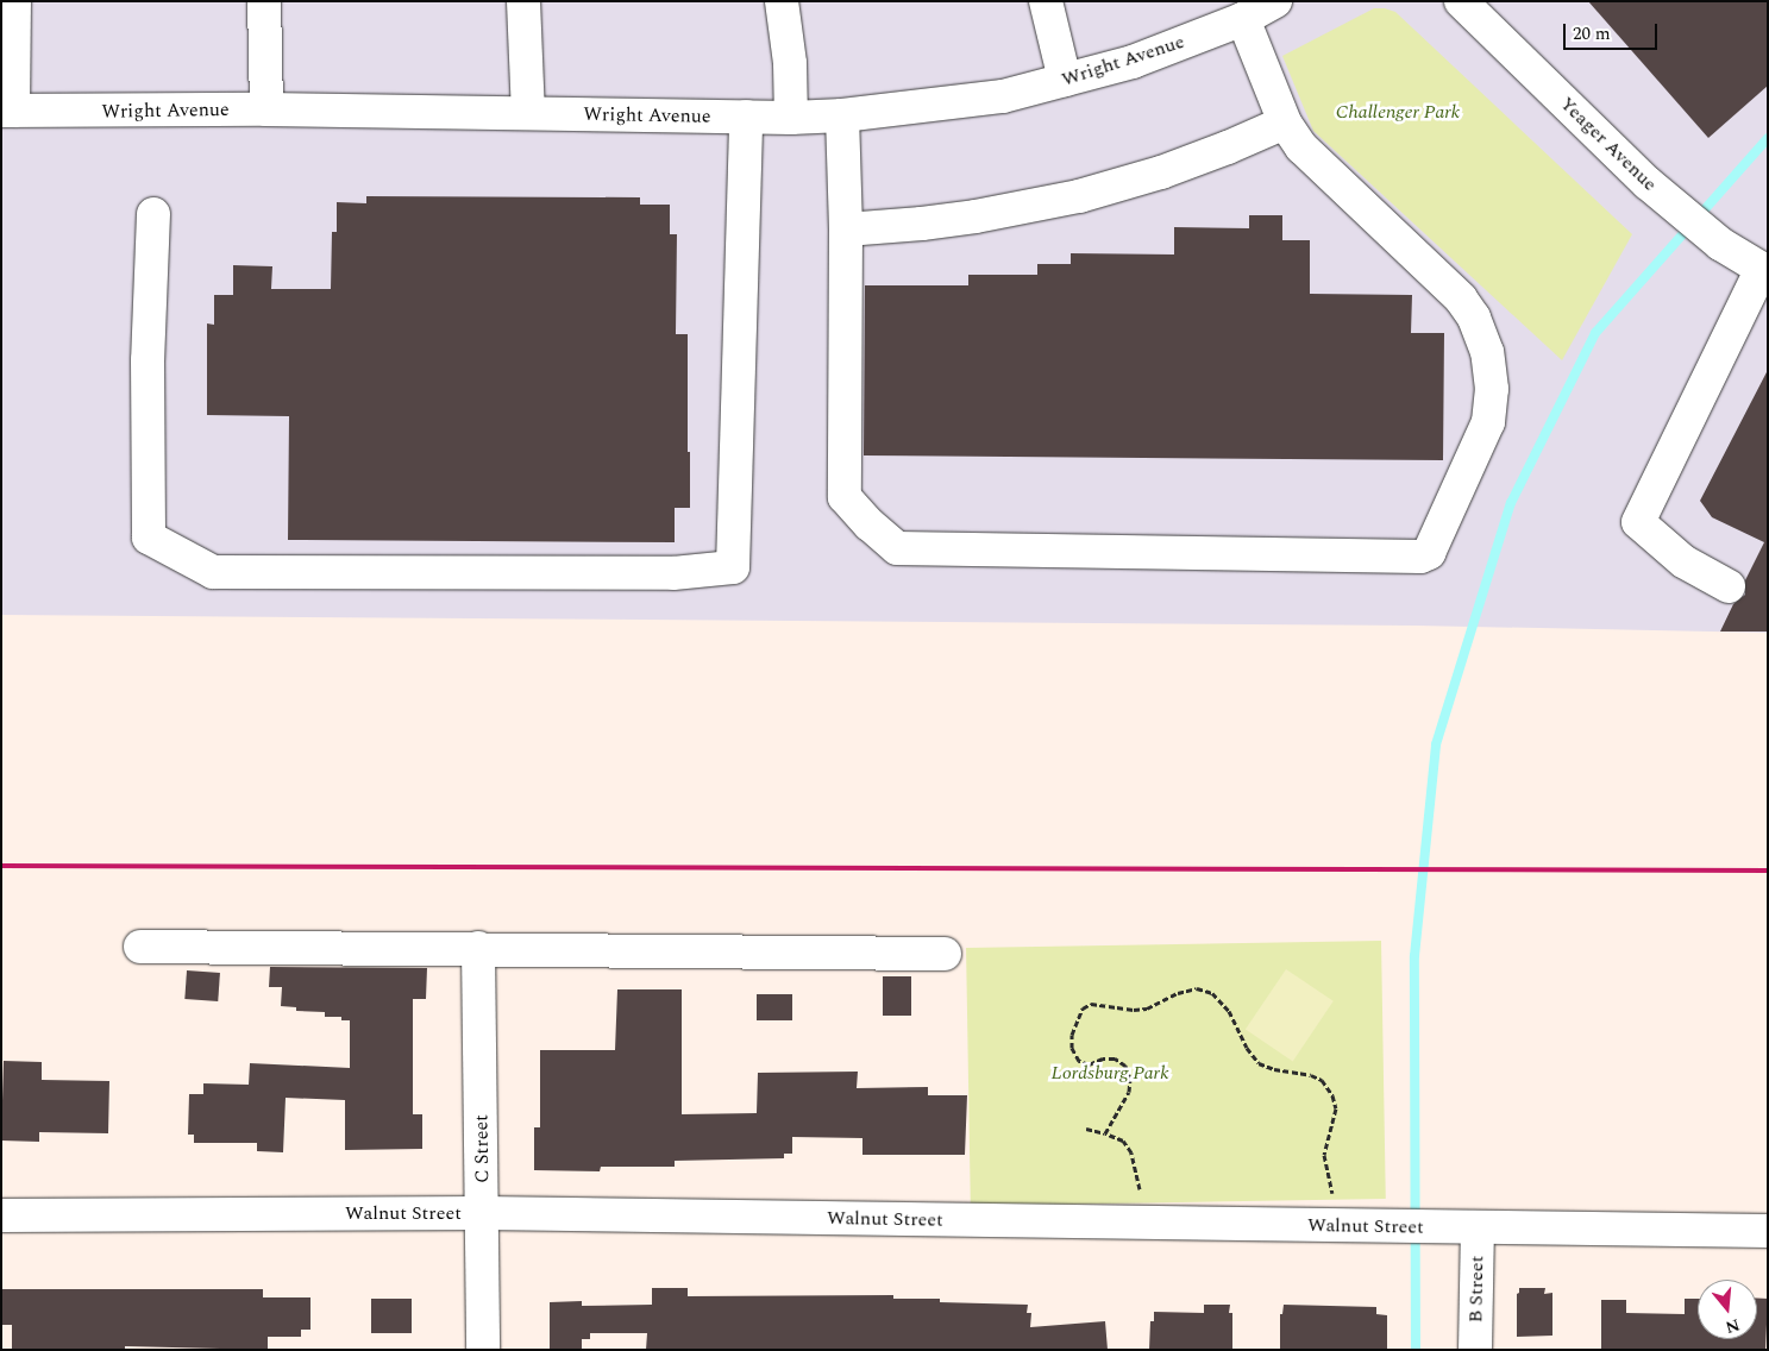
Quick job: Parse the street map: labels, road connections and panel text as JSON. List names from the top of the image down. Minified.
{"streets":{"street":["Wright Avenue","Yeager Avenue","C Street","Walnut Street","B Street"]},"crossings":[["C Street","Walnut Street"],["Walnut Street","B Street"]],"parks":["Challenger Park","Lordsburg Park"],"scale_bar":"20 m","north":"bottom"}
